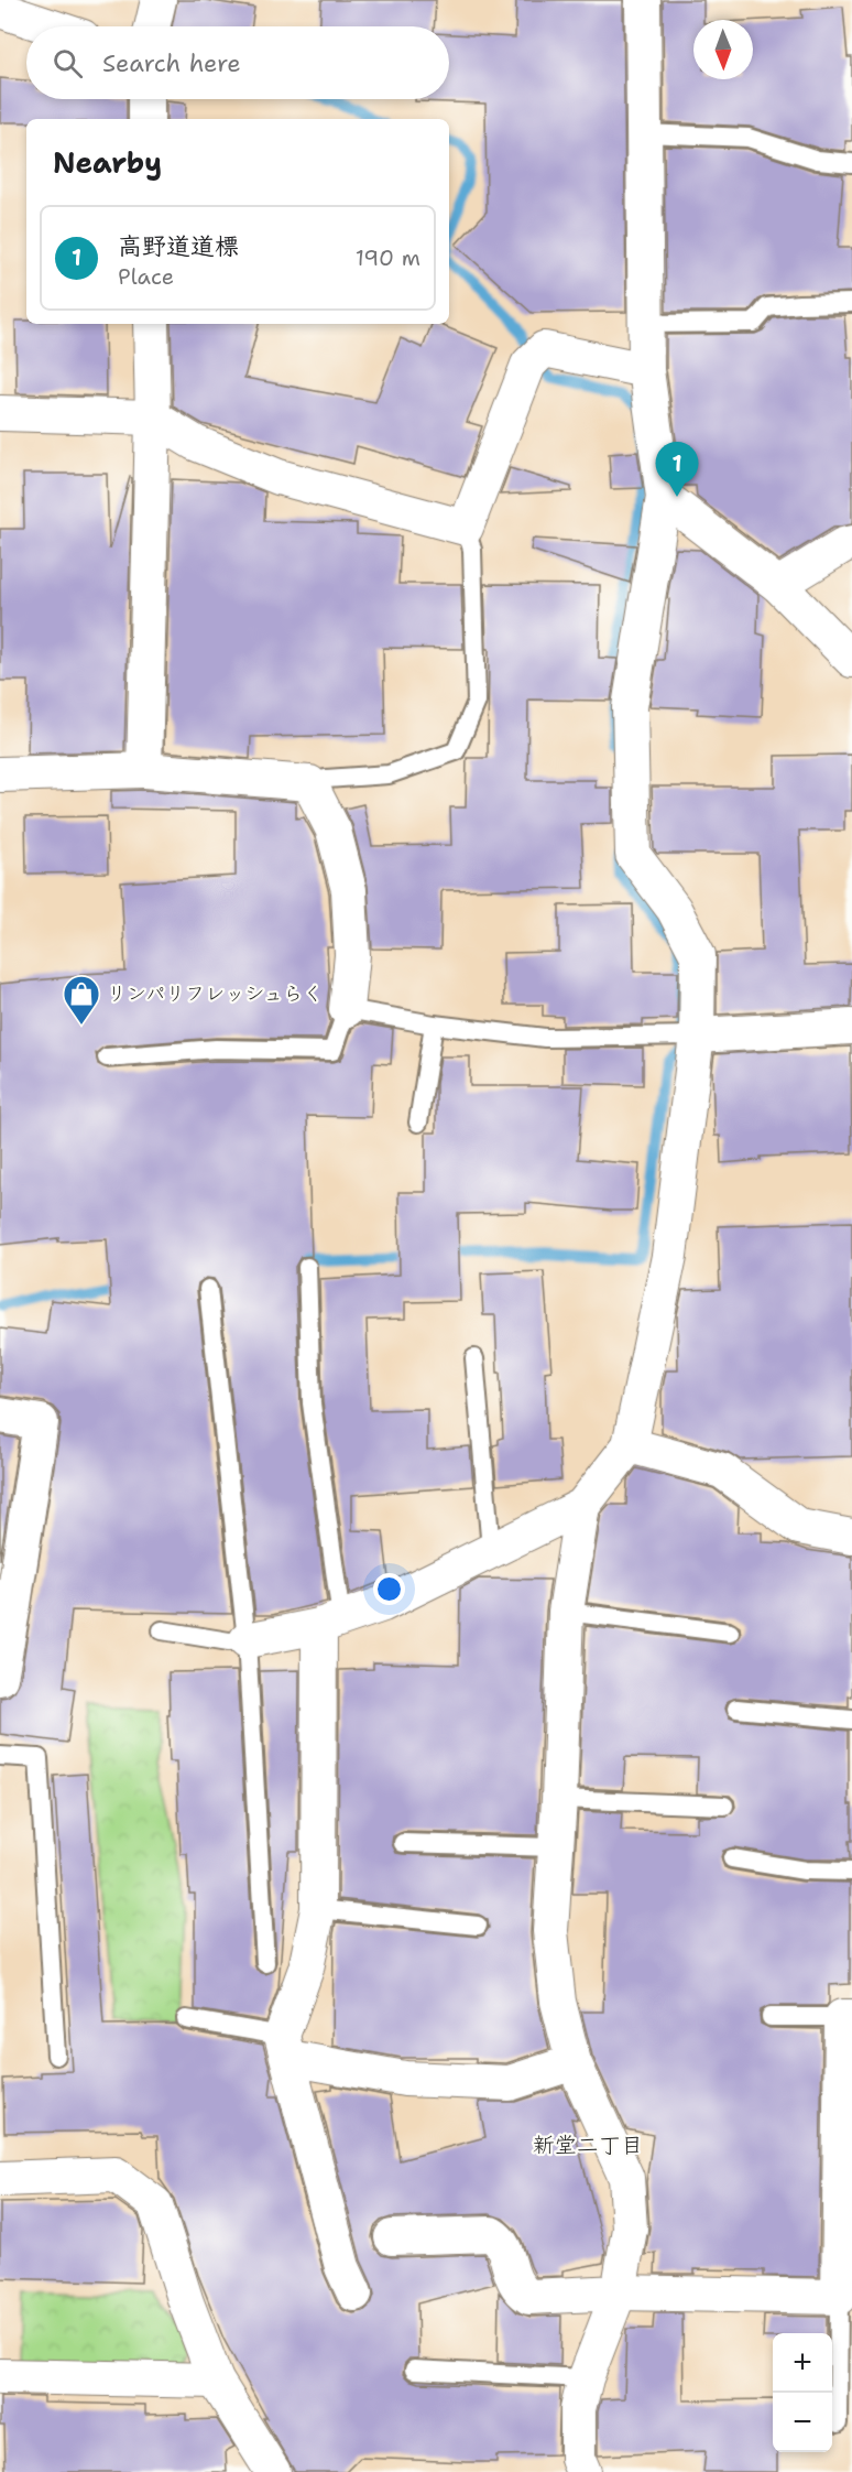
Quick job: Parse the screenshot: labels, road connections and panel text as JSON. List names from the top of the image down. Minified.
{"districts":["新堂二丁目"],"places":{"shop":["リンパリフレッシュらく"]},"north":"bottom","page":{"search":"Search here","heading":"Nearby","list":[{"mark":"1","name":"高野道道標","note":"Place","value":"190 m"}],"pins":"1","map_buttons":["+","−"]}}
